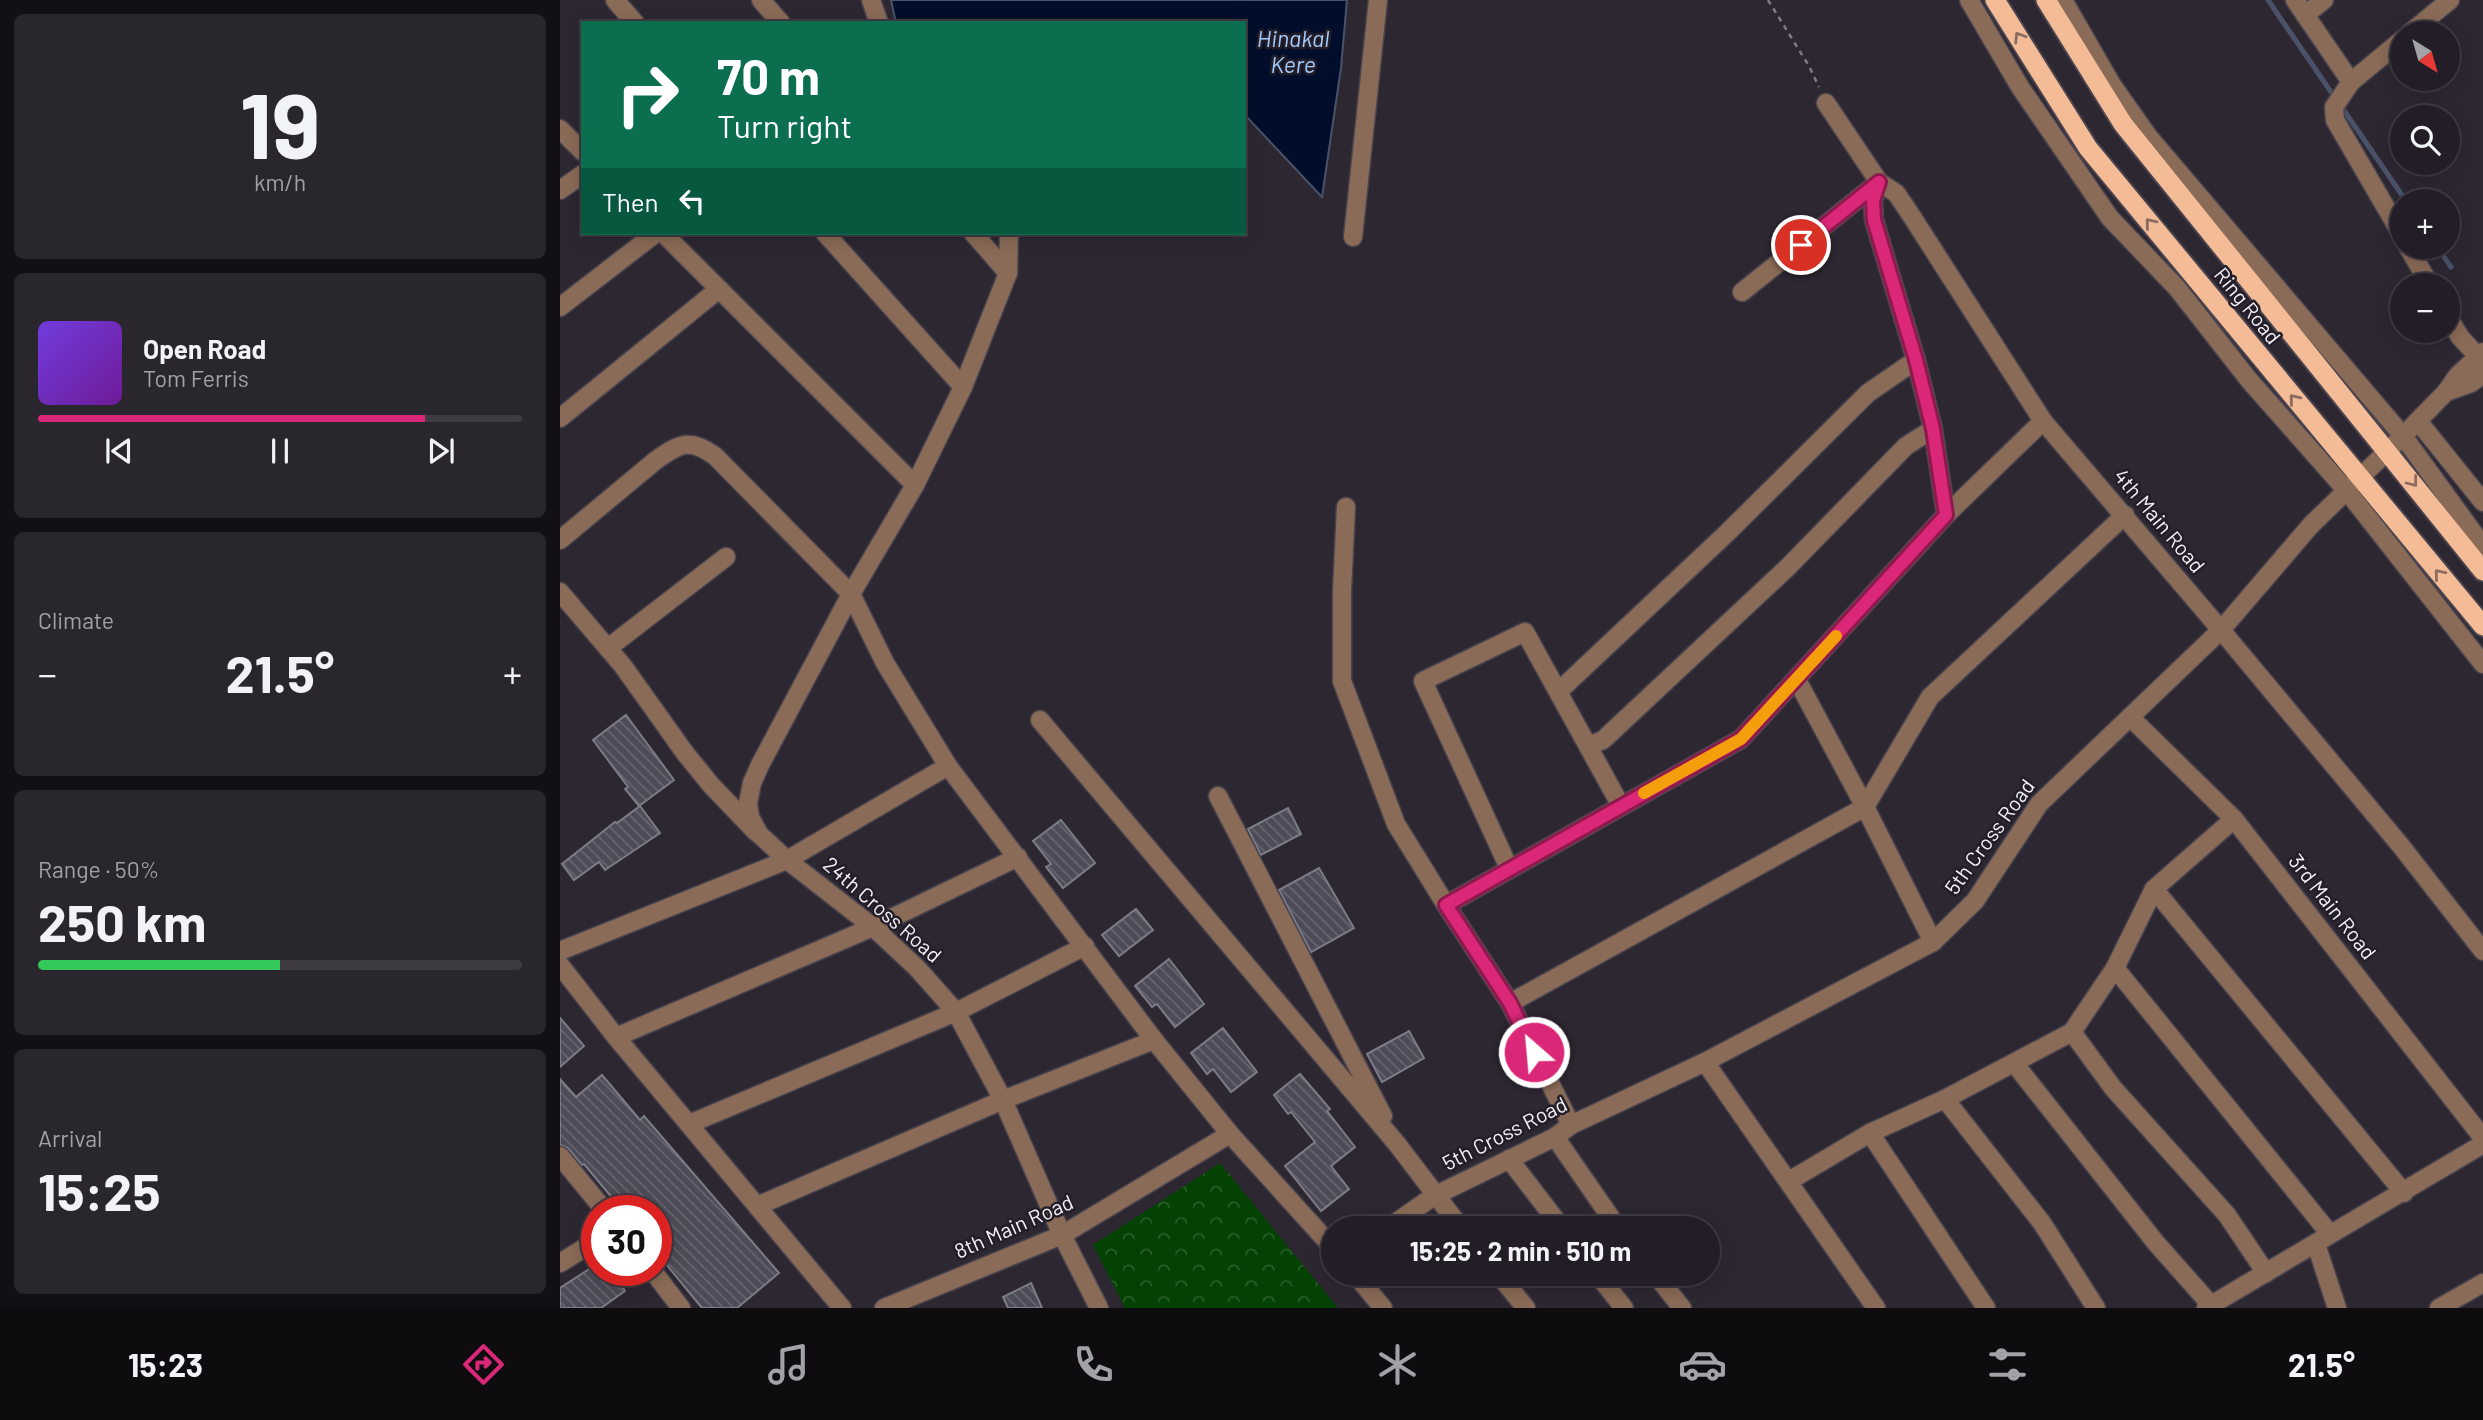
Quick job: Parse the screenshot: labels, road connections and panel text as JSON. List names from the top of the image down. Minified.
{"streets":{"highway":["Ring Road"],"street":["4th Main Road","5th Cross Road","3rd Main Road","24th Cross Road","8th Main Road"]},"crossings":[["Ring Road","5th Cross Road"],["4th Main Road","5th Cross Road"],["5th Cross Road","3rd Main Road"],["24th Cross Road","8th Main Road"]],"water":["Hinakal Kere"],"north":"bottom right","page":{"tile":[["19","km/h"],"Climate",["Range · 50%","250 km"],["Arrival","15:25"]],"map_buttons":["+","−"],"turn":["70 m","Turn right"],"then":"Then","song":["Open Road","Tom Ferris"],"heat":["−","21.5°","+"],"limit":"30","trip":"15:25 · 2 min · 510 m","tabs":["15:23","21.5°"]}}
